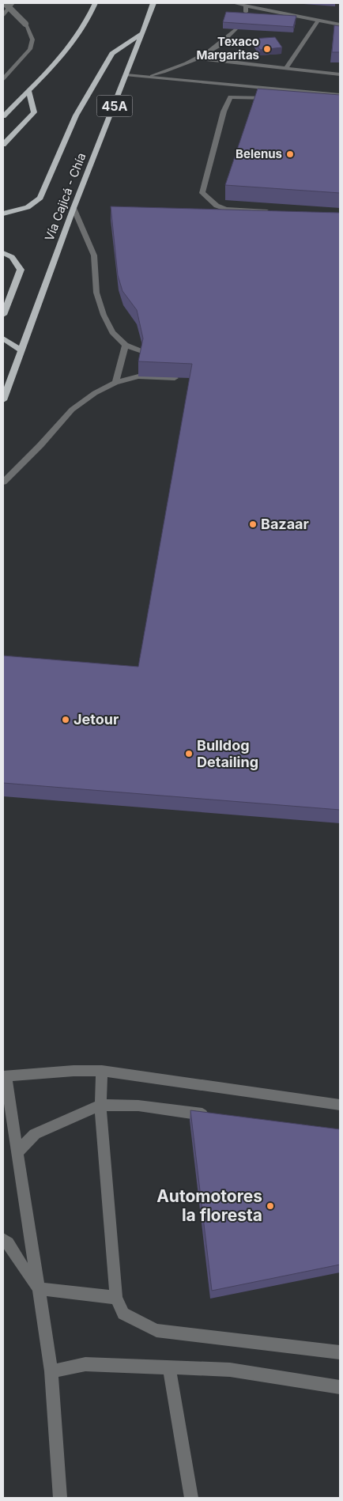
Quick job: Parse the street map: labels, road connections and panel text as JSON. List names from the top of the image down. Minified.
{"streets":{"highway":["45A","Vía Cajicá - Chía"]},"places":["Texaco Margaritas","Belenus","Bazaar","Jetour","Bulldog Detailing","Automotores la floresta"]}
